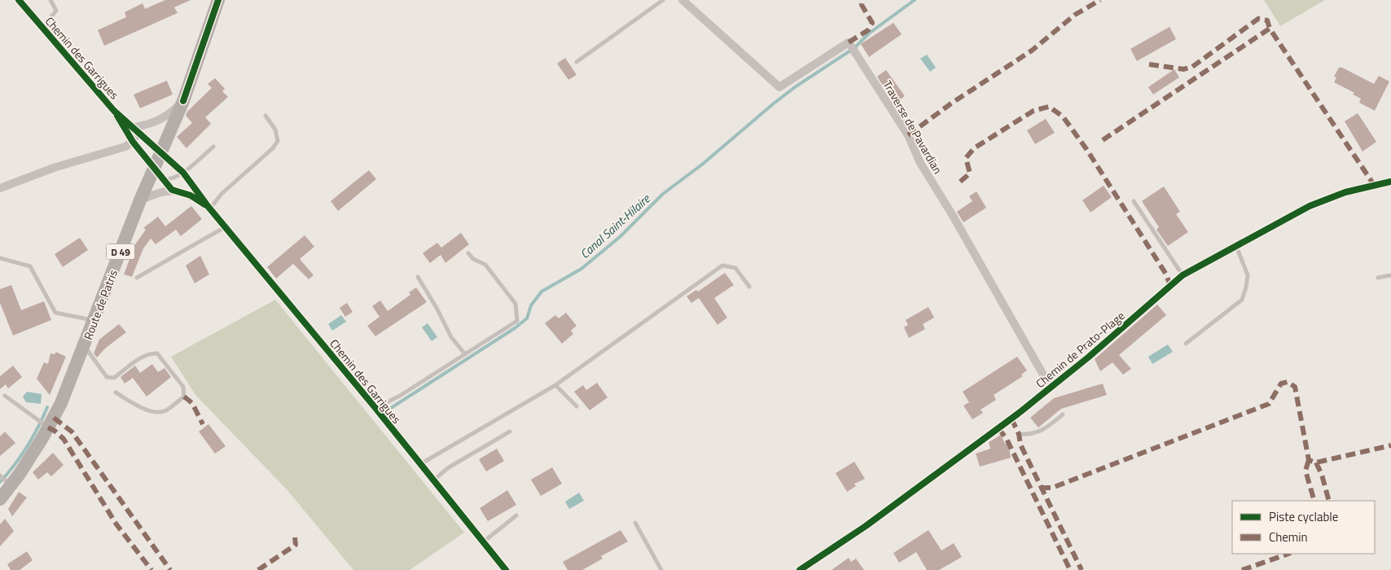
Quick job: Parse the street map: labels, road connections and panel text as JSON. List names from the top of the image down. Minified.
{"streets":{"main road":["D 49","Route de Patris"],"street":["Chemin des Garrigues","Traverse de Pavardian","Chemin de Prato-Plage"]},"crossings":[["Chemin des Garrigues","Route de Patris"],["Traverse de Pavardian","Chemin de Prato-Plage"],["D 49","Route de Patris"]],"water":["Canal Saint-Hilaire"],"legend":["Piste cyclable","Chemin"]}
